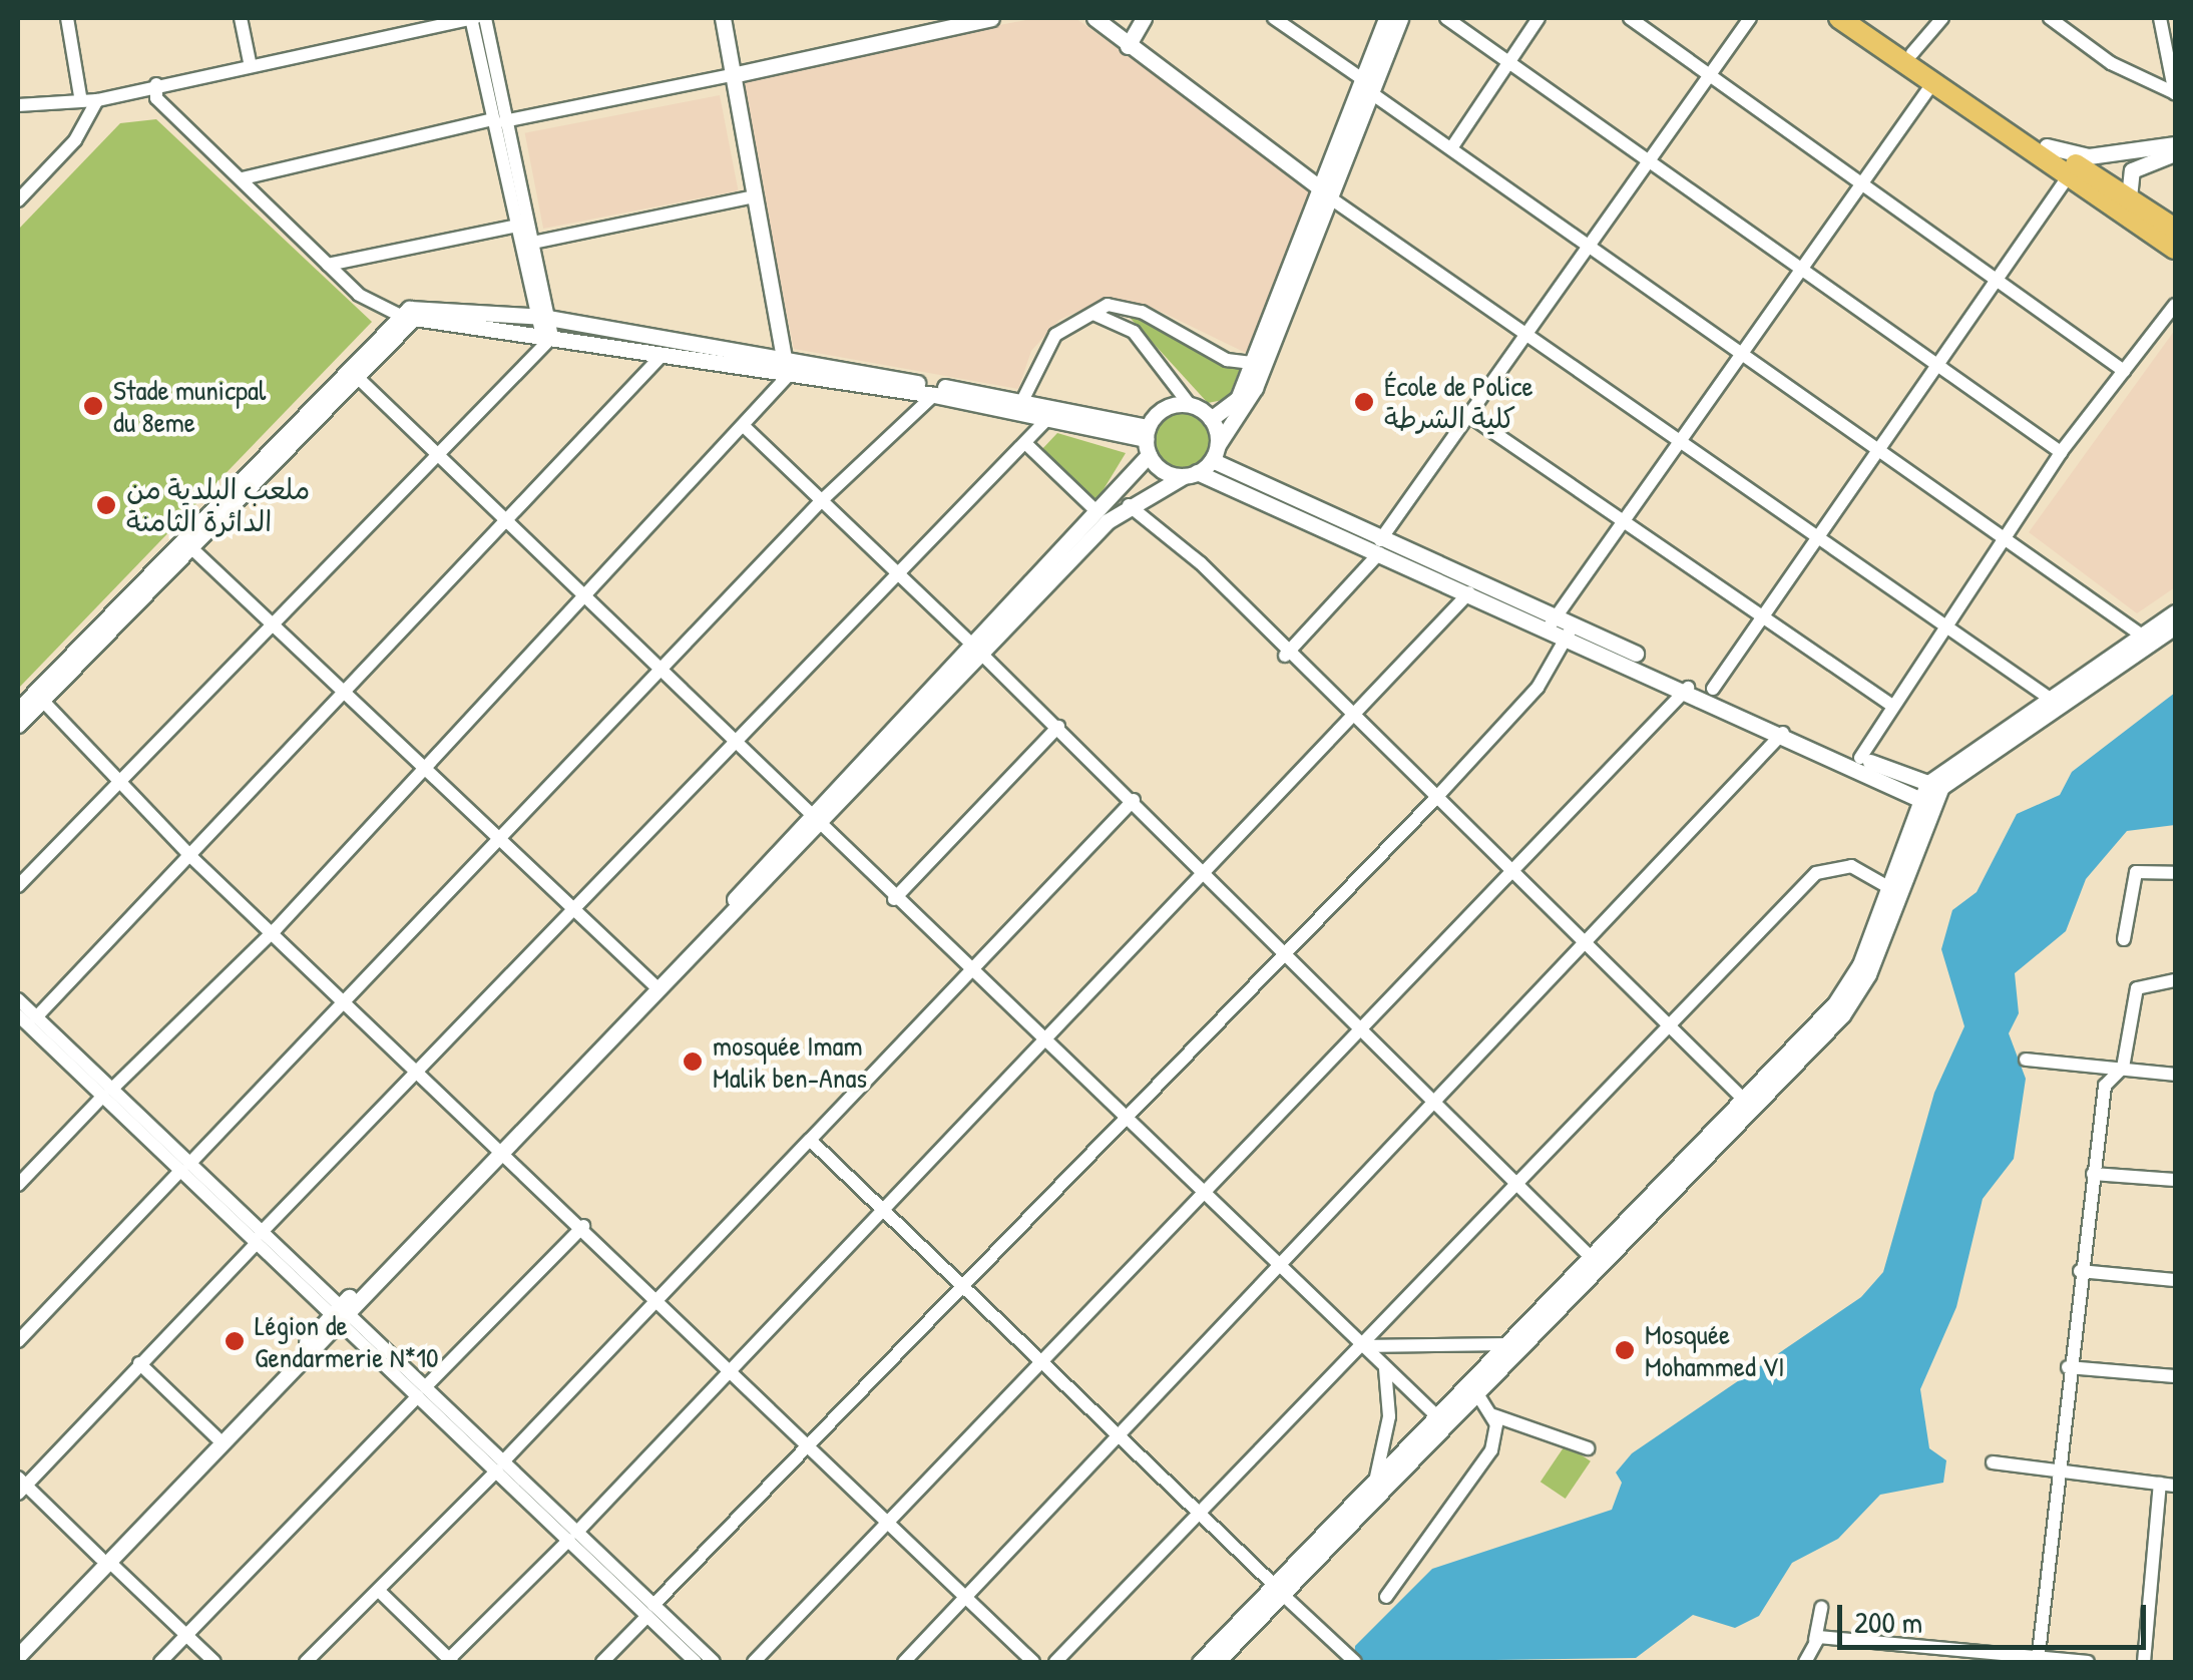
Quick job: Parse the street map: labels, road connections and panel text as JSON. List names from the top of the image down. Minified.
{"places":["École de Police كلية الشرطة","Stade municpal du 8eme","ملعب البلدية من الدائرة الثامنة","mosquée Imam Malik ben-Anas","Légion de Gendarmerie N*10","Mosquée Mohammed VI"],"scale_bar":"200 m"}
